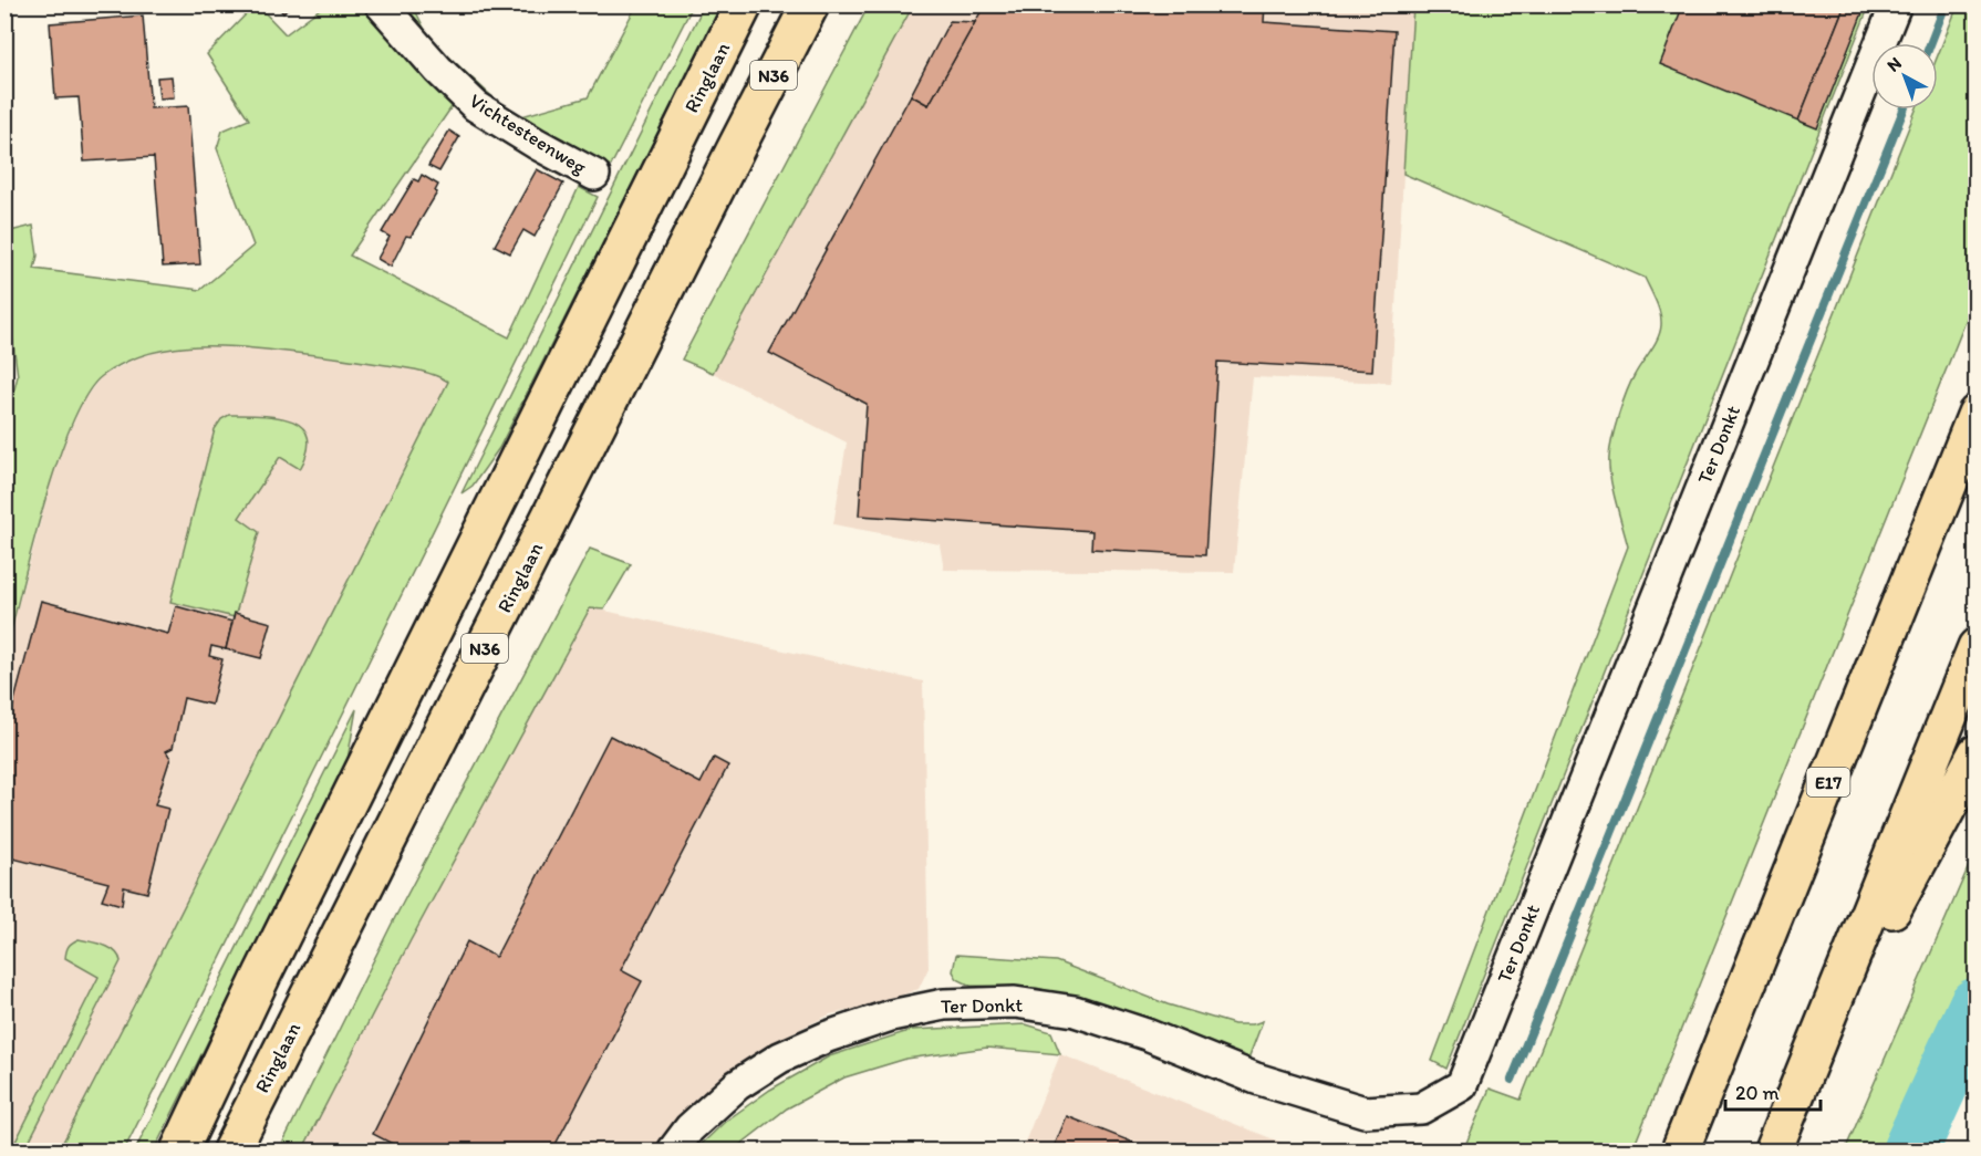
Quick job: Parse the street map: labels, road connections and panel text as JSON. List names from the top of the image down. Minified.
{"streets":{"main road":["N36","Ringlaan","E17"],"street":["Vichtesteenweg","Ter Donkt"]},"scale_bar":"20 m","north":"top left"}
